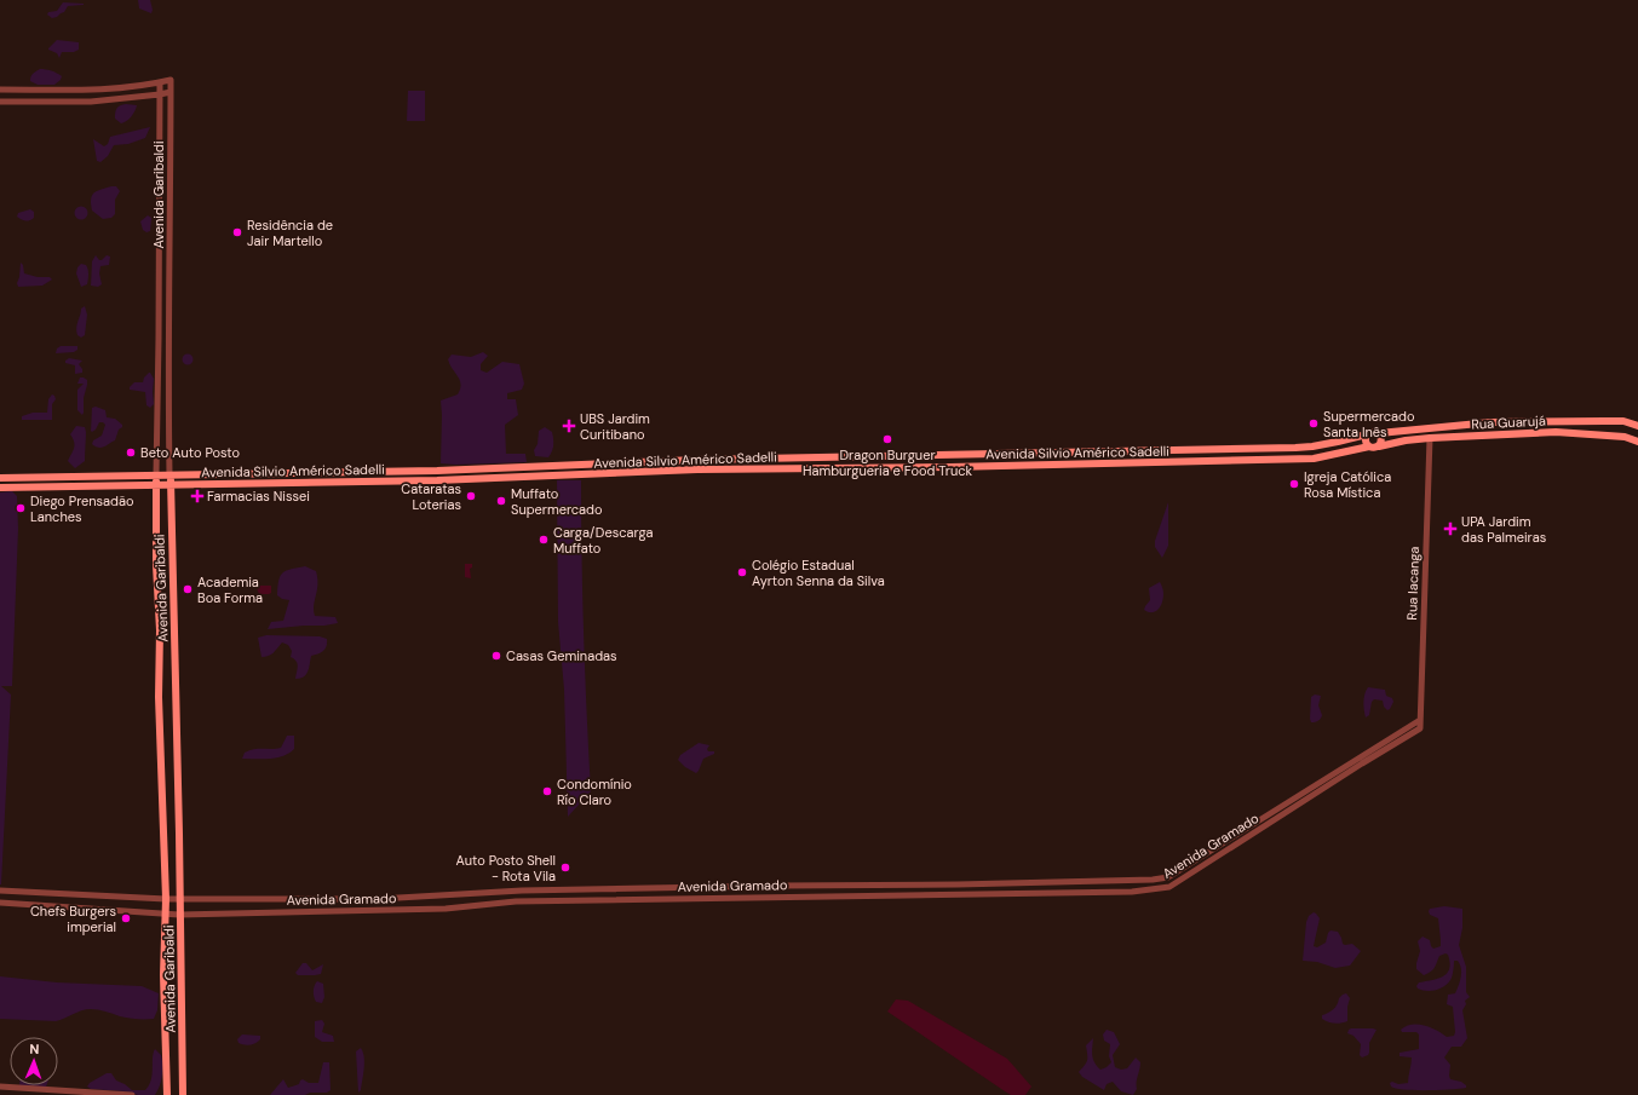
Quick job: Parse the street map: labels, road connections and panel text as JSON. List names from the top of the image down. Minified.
{"streets":{"main road":["Avenida Garibaldi","Rua Guarujá","Avenida Silvio Américo Sadelli"],"street":["Rua Iacanga","Avenida Gramado"]},"crossings":[["Avenida Garibaldi","Avenida Silvio Américo Sadelli"],["Avenida Garibaldi","Avenida Gramado"],["Rua Guarujá","Avenida Silvio Américo Sadelli"],["Rua Guarujá","Rua Iacanga"],["Rua Iacanga","Avenida Gramado"]],"places":{"other":["Residência de Jair Martello","Supermercado Santa Inês","Dragon Burguer Hamburgueria e Food Truck","Beto Auto Posto","Igreja Católica Rosa Mística","Cataratas Loterias","Muffato Supermercado","Diego Prensadão Lanches","Carga/Descarga Muffato","Colégio Estadual Ayrton Senna da Silva","Academia Boa Forma","Casas Geminadas","Condomínio Río Claro","Auto Posto Shell - Rota Vila","Chefs Burgers imperial"],"health":["UBS Jardim Curitibano","Farmacias Nissei","UPA Jardim das Palmeiras"]},"north":"top"}
